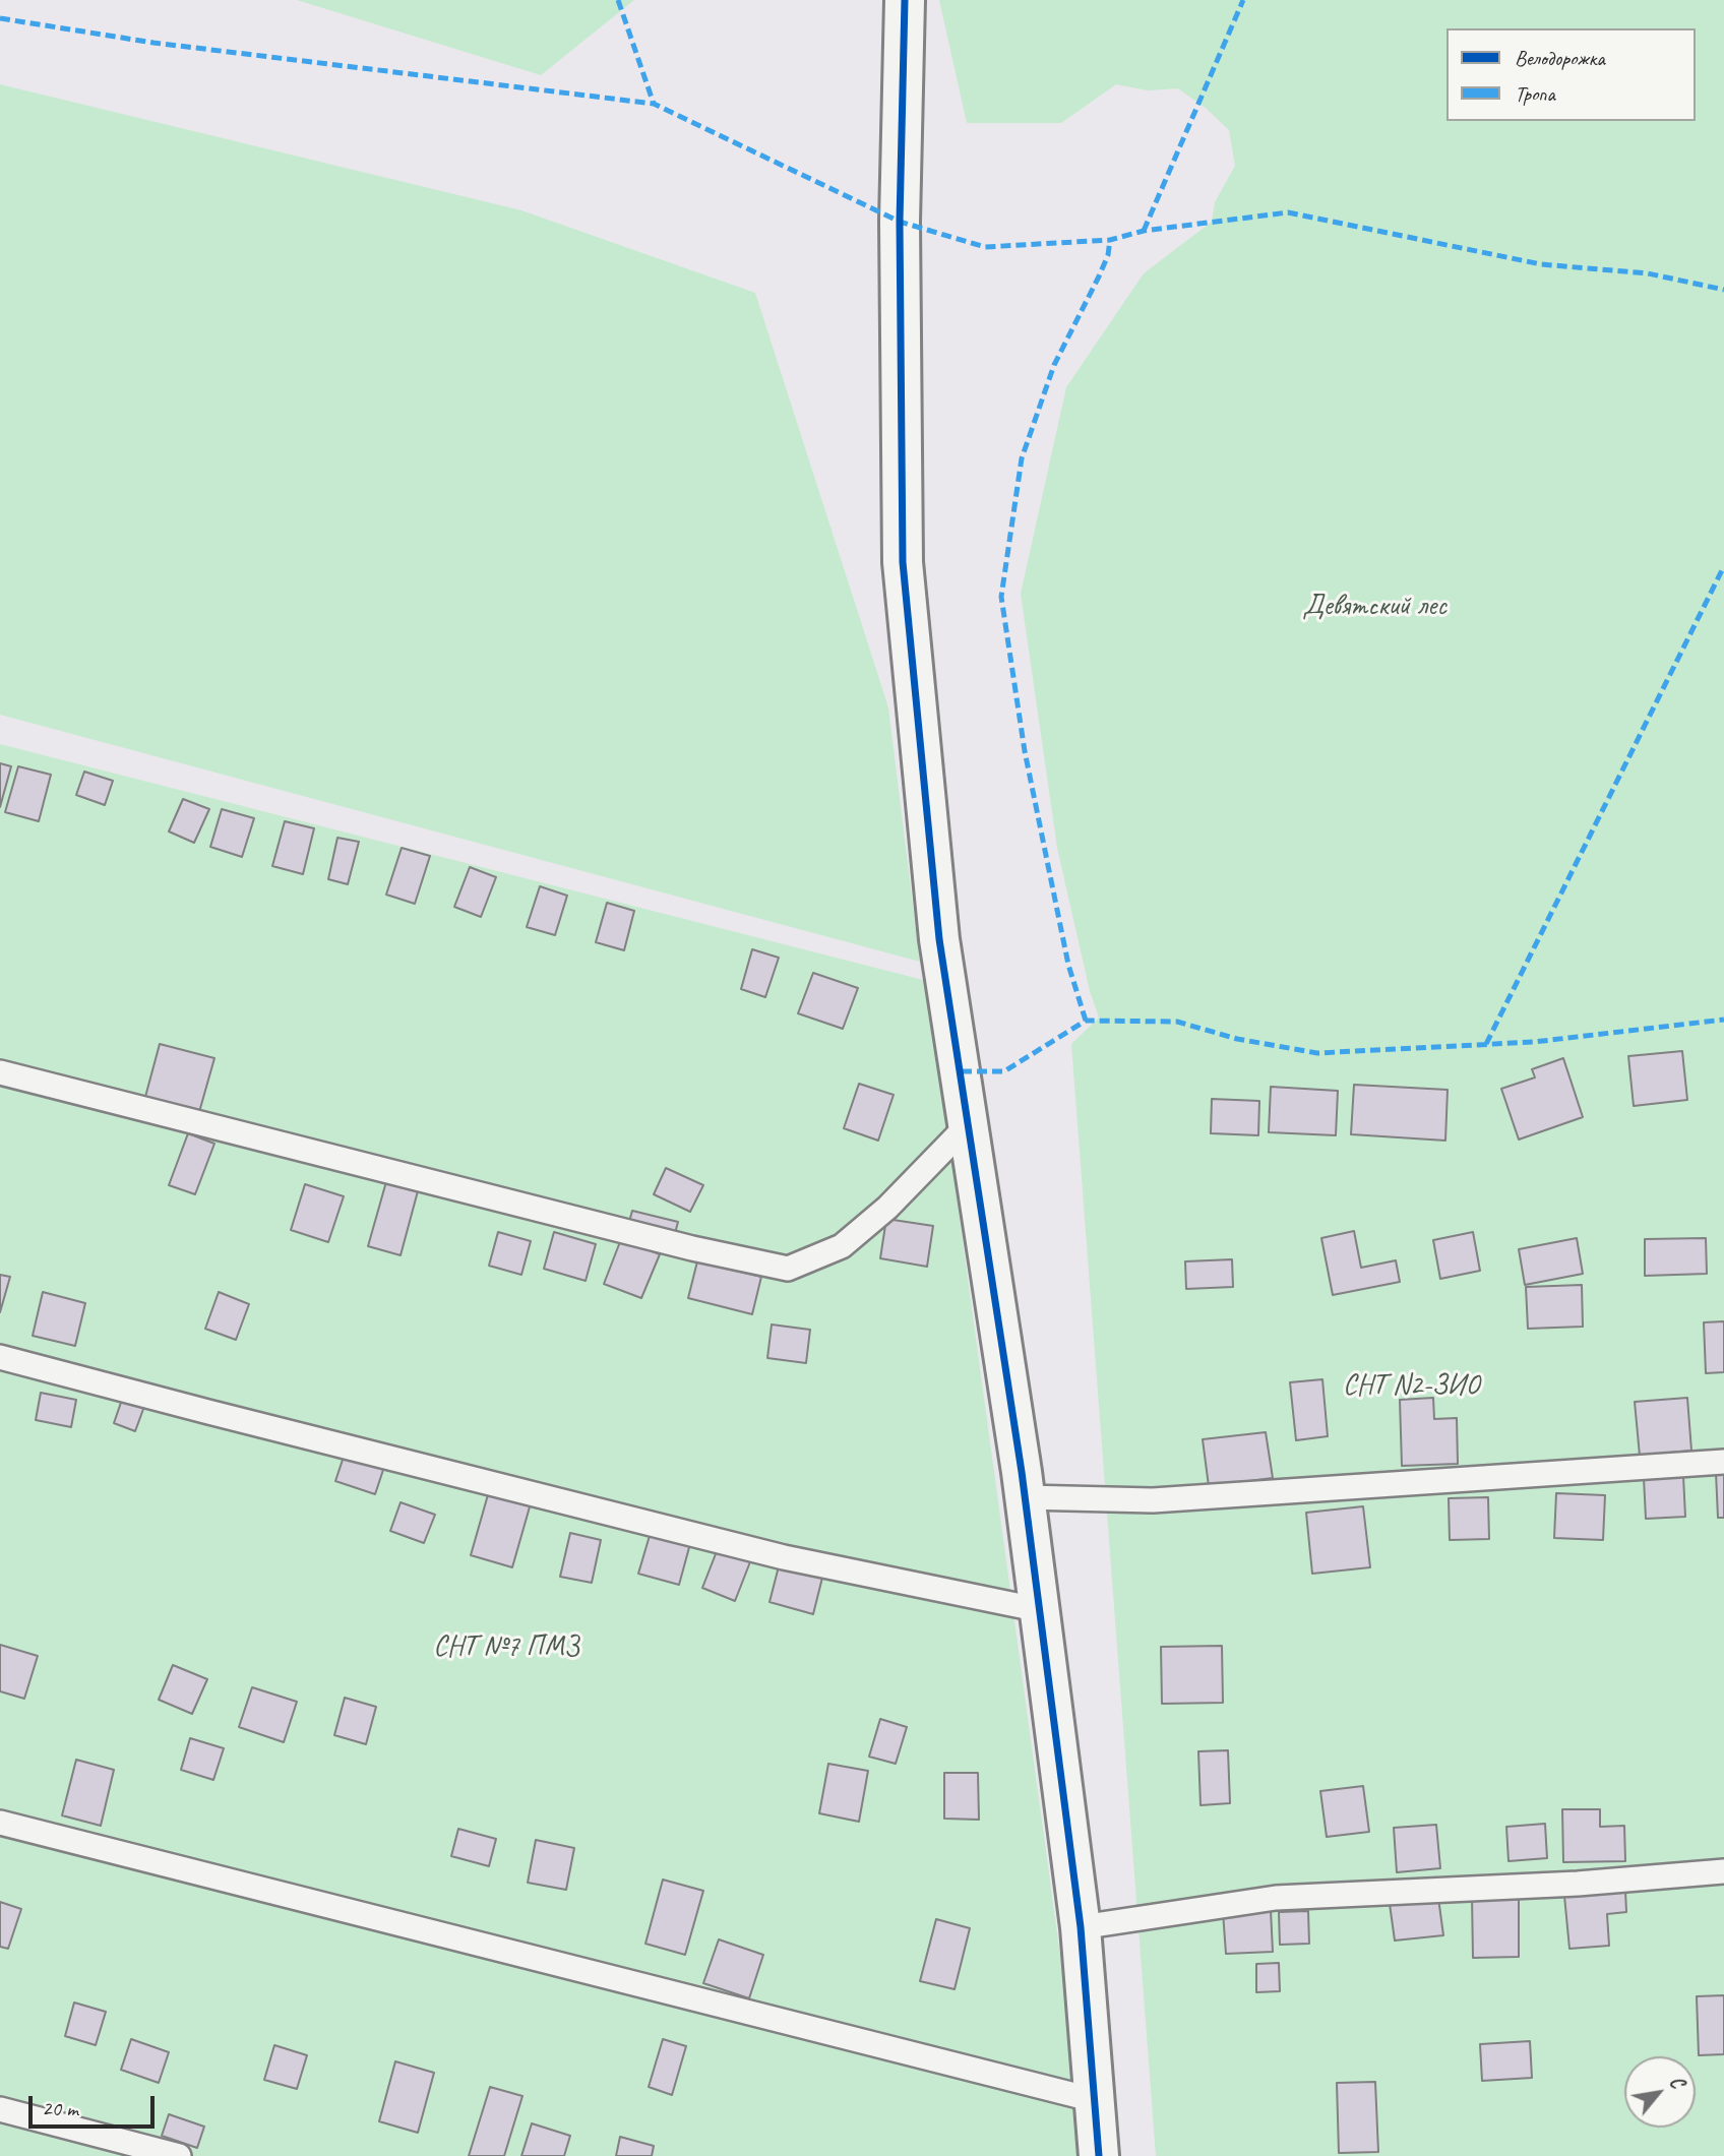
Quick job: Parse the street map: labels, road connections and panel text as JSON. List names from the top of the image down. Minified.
{"parks":["Девятский лес","СНТ N2-ЗИО","СНТ №7 ПМЗ"],"legend":["Велодорожка","Тропа"],"scale_bar":"20 m","north":"top right"}
